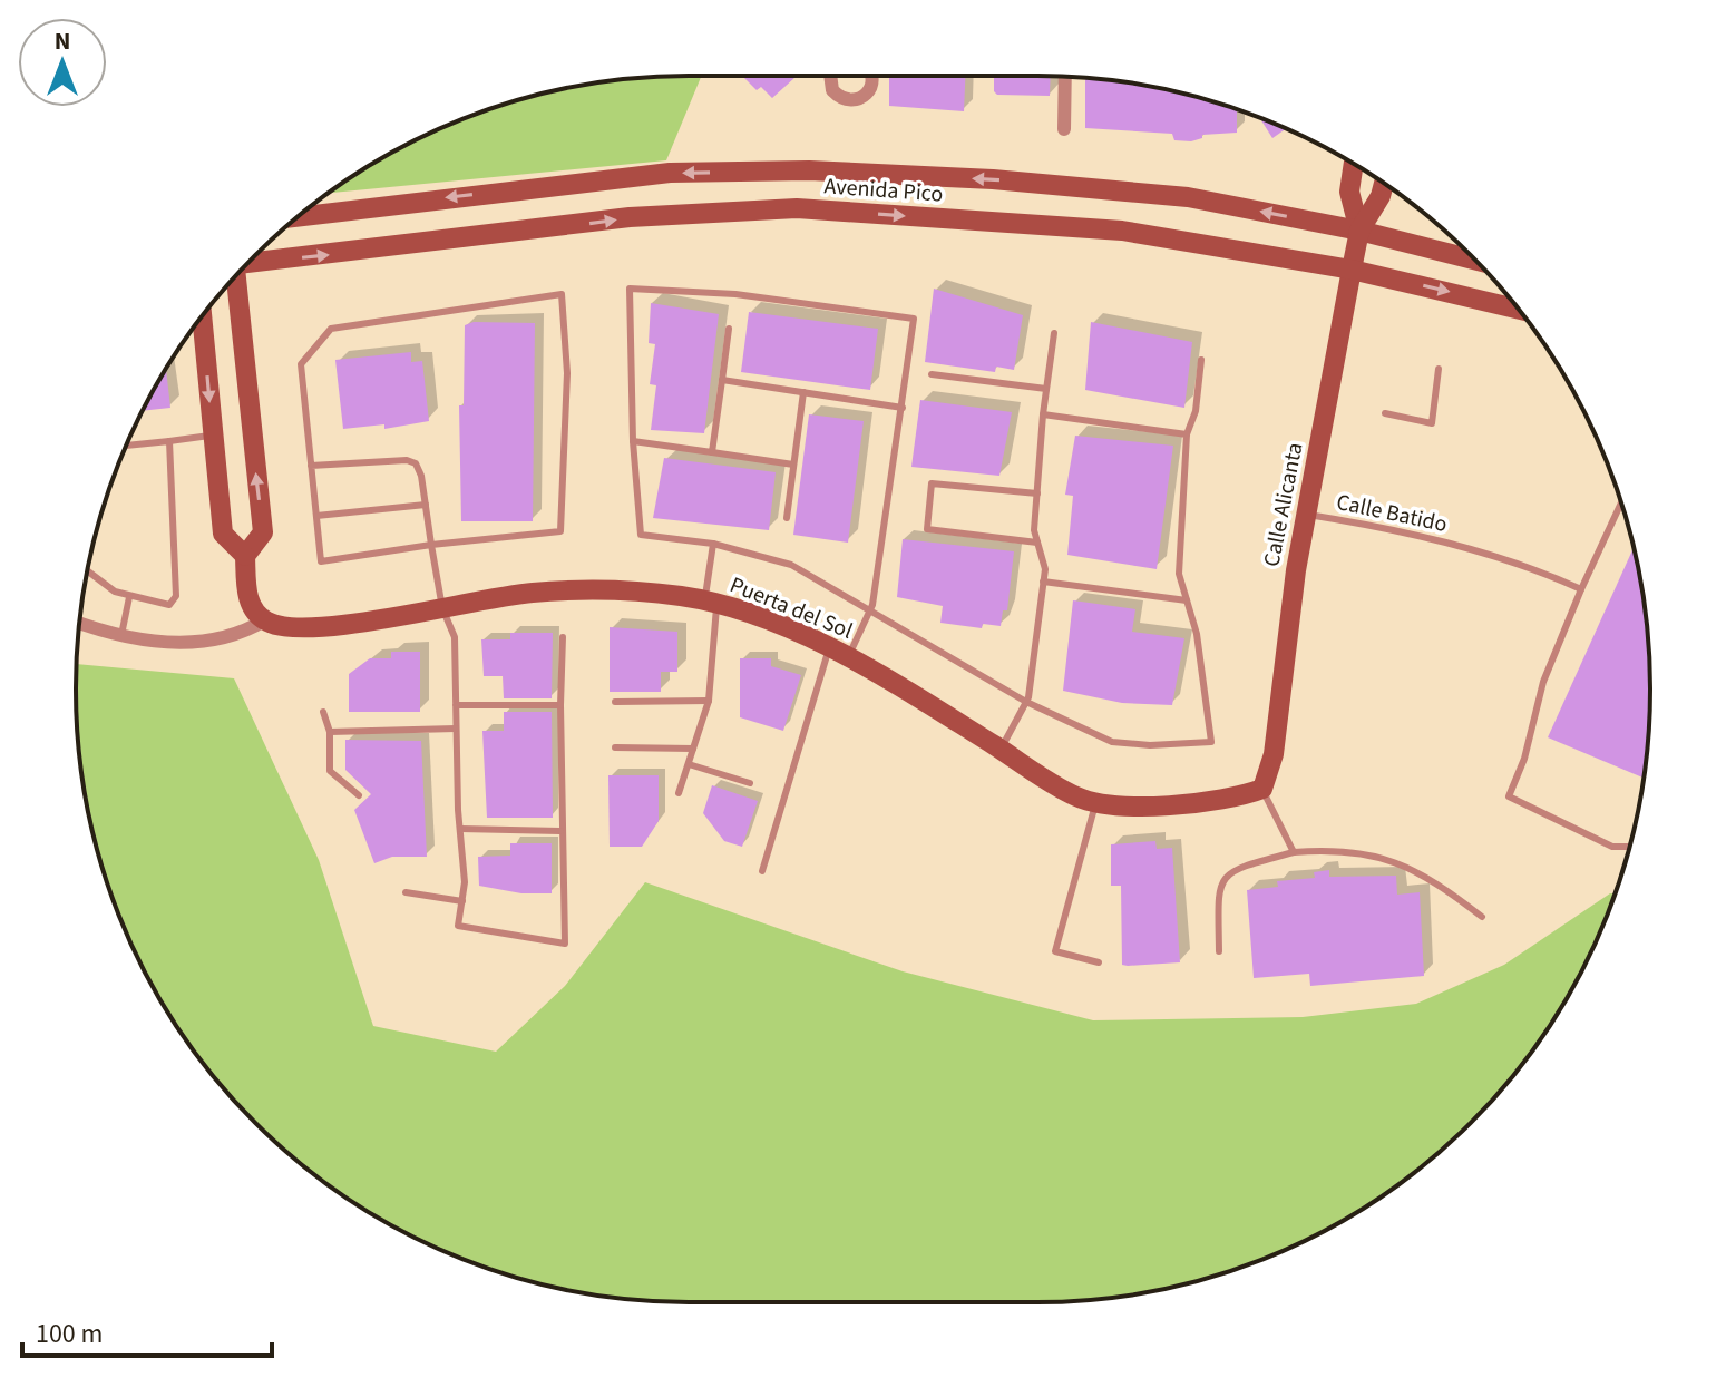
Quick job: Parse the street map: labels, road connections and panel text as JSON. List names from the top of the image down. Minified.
{"streets":{"main road":["Avenida Pico","Calle Alicanta","Puerta del Sol"],"lane":["Calle Batido"]},"crossings":[["Avenida Pico","Calle Alicanta"],["Calle Alicanta","Calle Batido"],["Calle Alicanta","Puerta del Sol"]],"scale_bar":"100 m","north":"top"}
